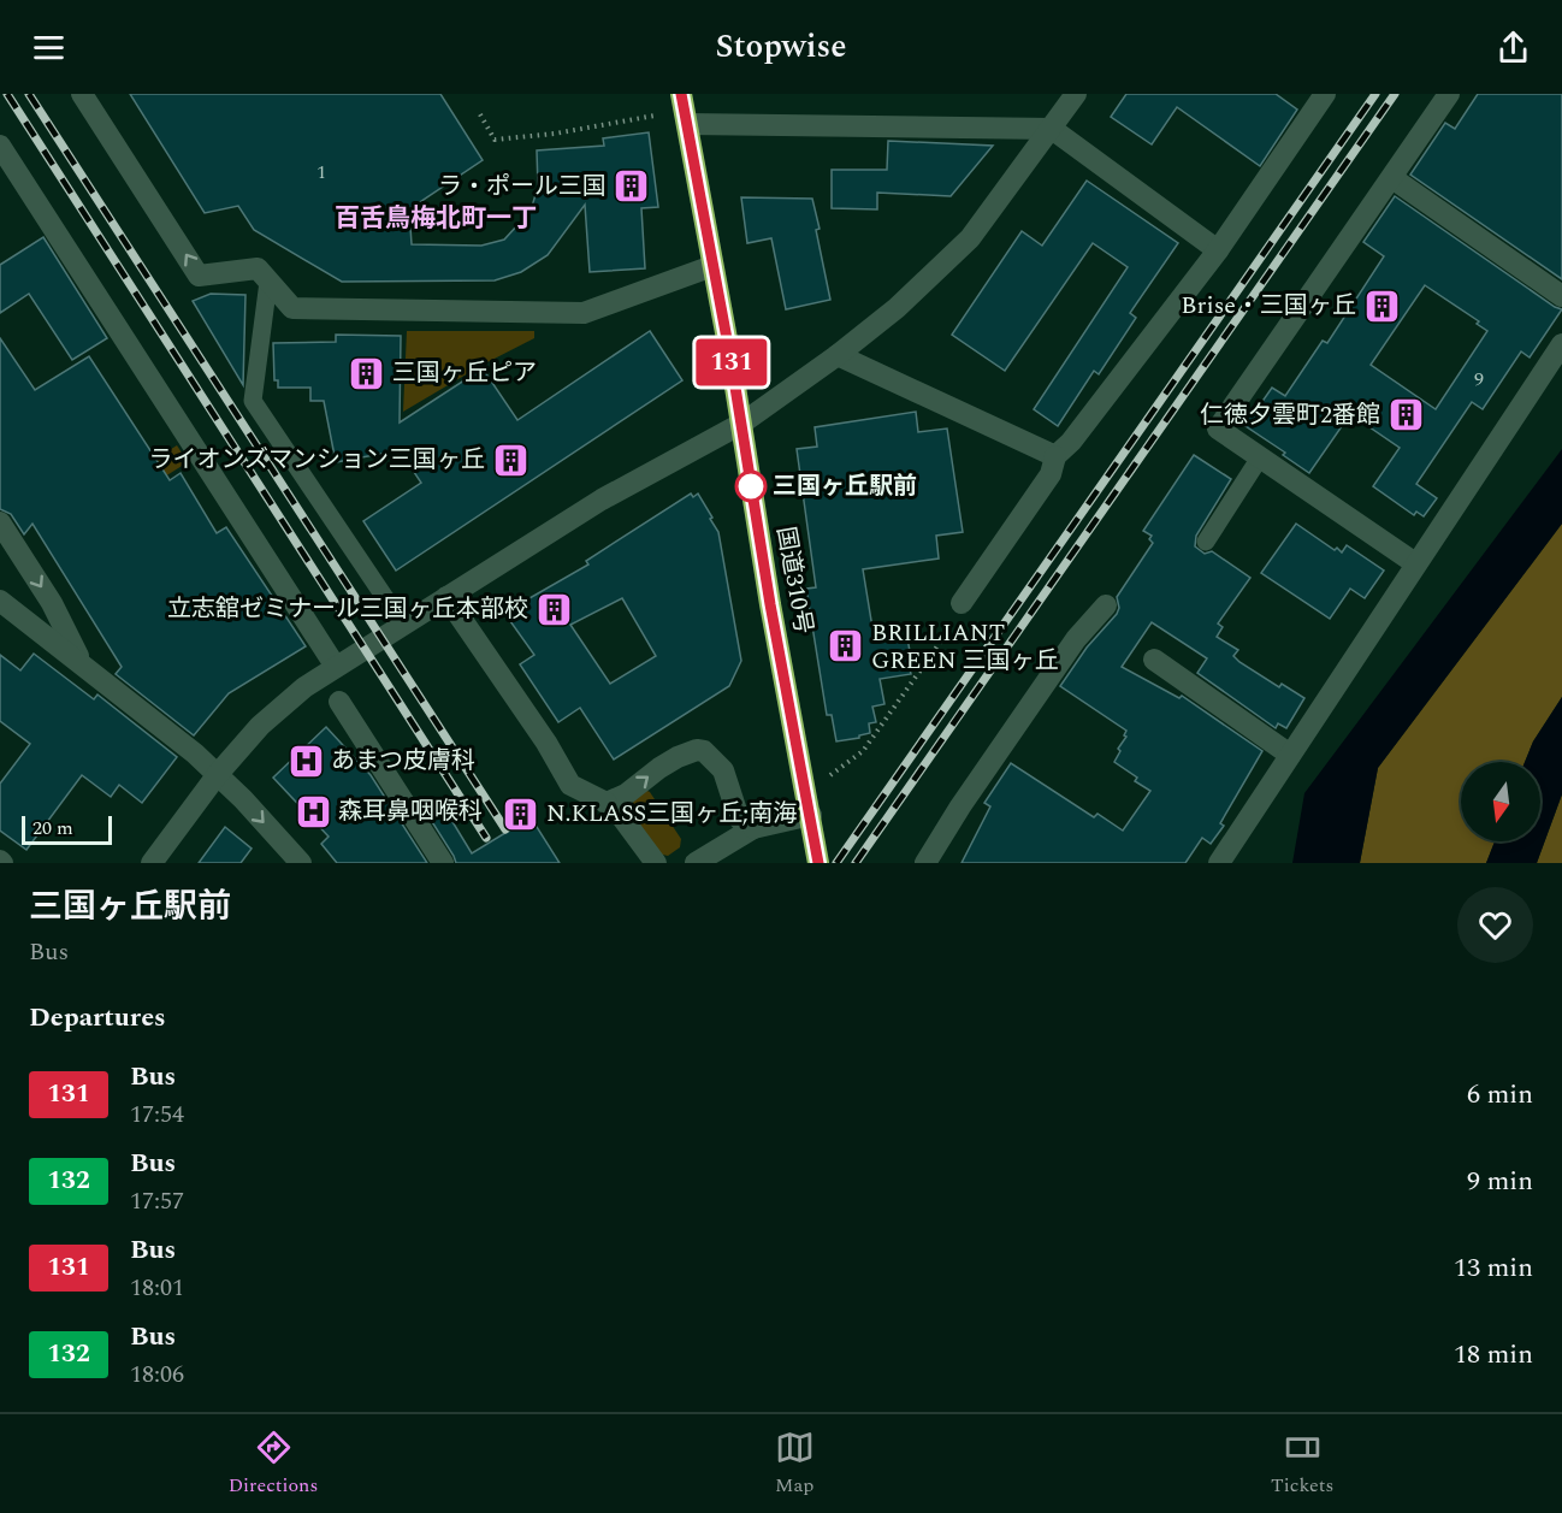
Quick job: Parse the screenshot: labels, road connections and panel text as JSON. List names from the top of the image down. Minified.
{"streets":{"highway":["国道310号"]},"districts":["百舌鳥梅北町一丁"],"places":{"building":["ラ・ポール三国","Brise・三国ヶ丘","三国ヶ丘ピア","仁徳夕雲町2番館","ライオンズマンション三国ヶ丘","立志舘ゼミナール三国ヶ丘本部校","BRILLIANT GREEN 三国ヶ丘","N.KLASS三国ヶ丘;南海"],"other":["三国ヶ丘駅前"],"hospital":["あまつ皮膚科","森耳鼻咽喉科"]},"lines":["bus line 131"],"house_numbers":["1","9"],"scale_bar":"20 m","north":"bottom","page":{"header":"Stopwise","on_map":"131","scale":"20 m","heading":[["三国ヶ丘駅前","Bus"],"Departures"],"list":[{"mark":"131","name":"Bus","note":"17:54","value":"6 min"},{"mark":"132","name":"Bus","note":"17:57","value":"9 min"},{"mark":"131","name":"Bus","note":"18:01","value":"13 min"},{"mark":"132","name":"Bus","note":"18:06","value":"18 min"}],"tabs":["Directions","Map","Tickets"]}}
